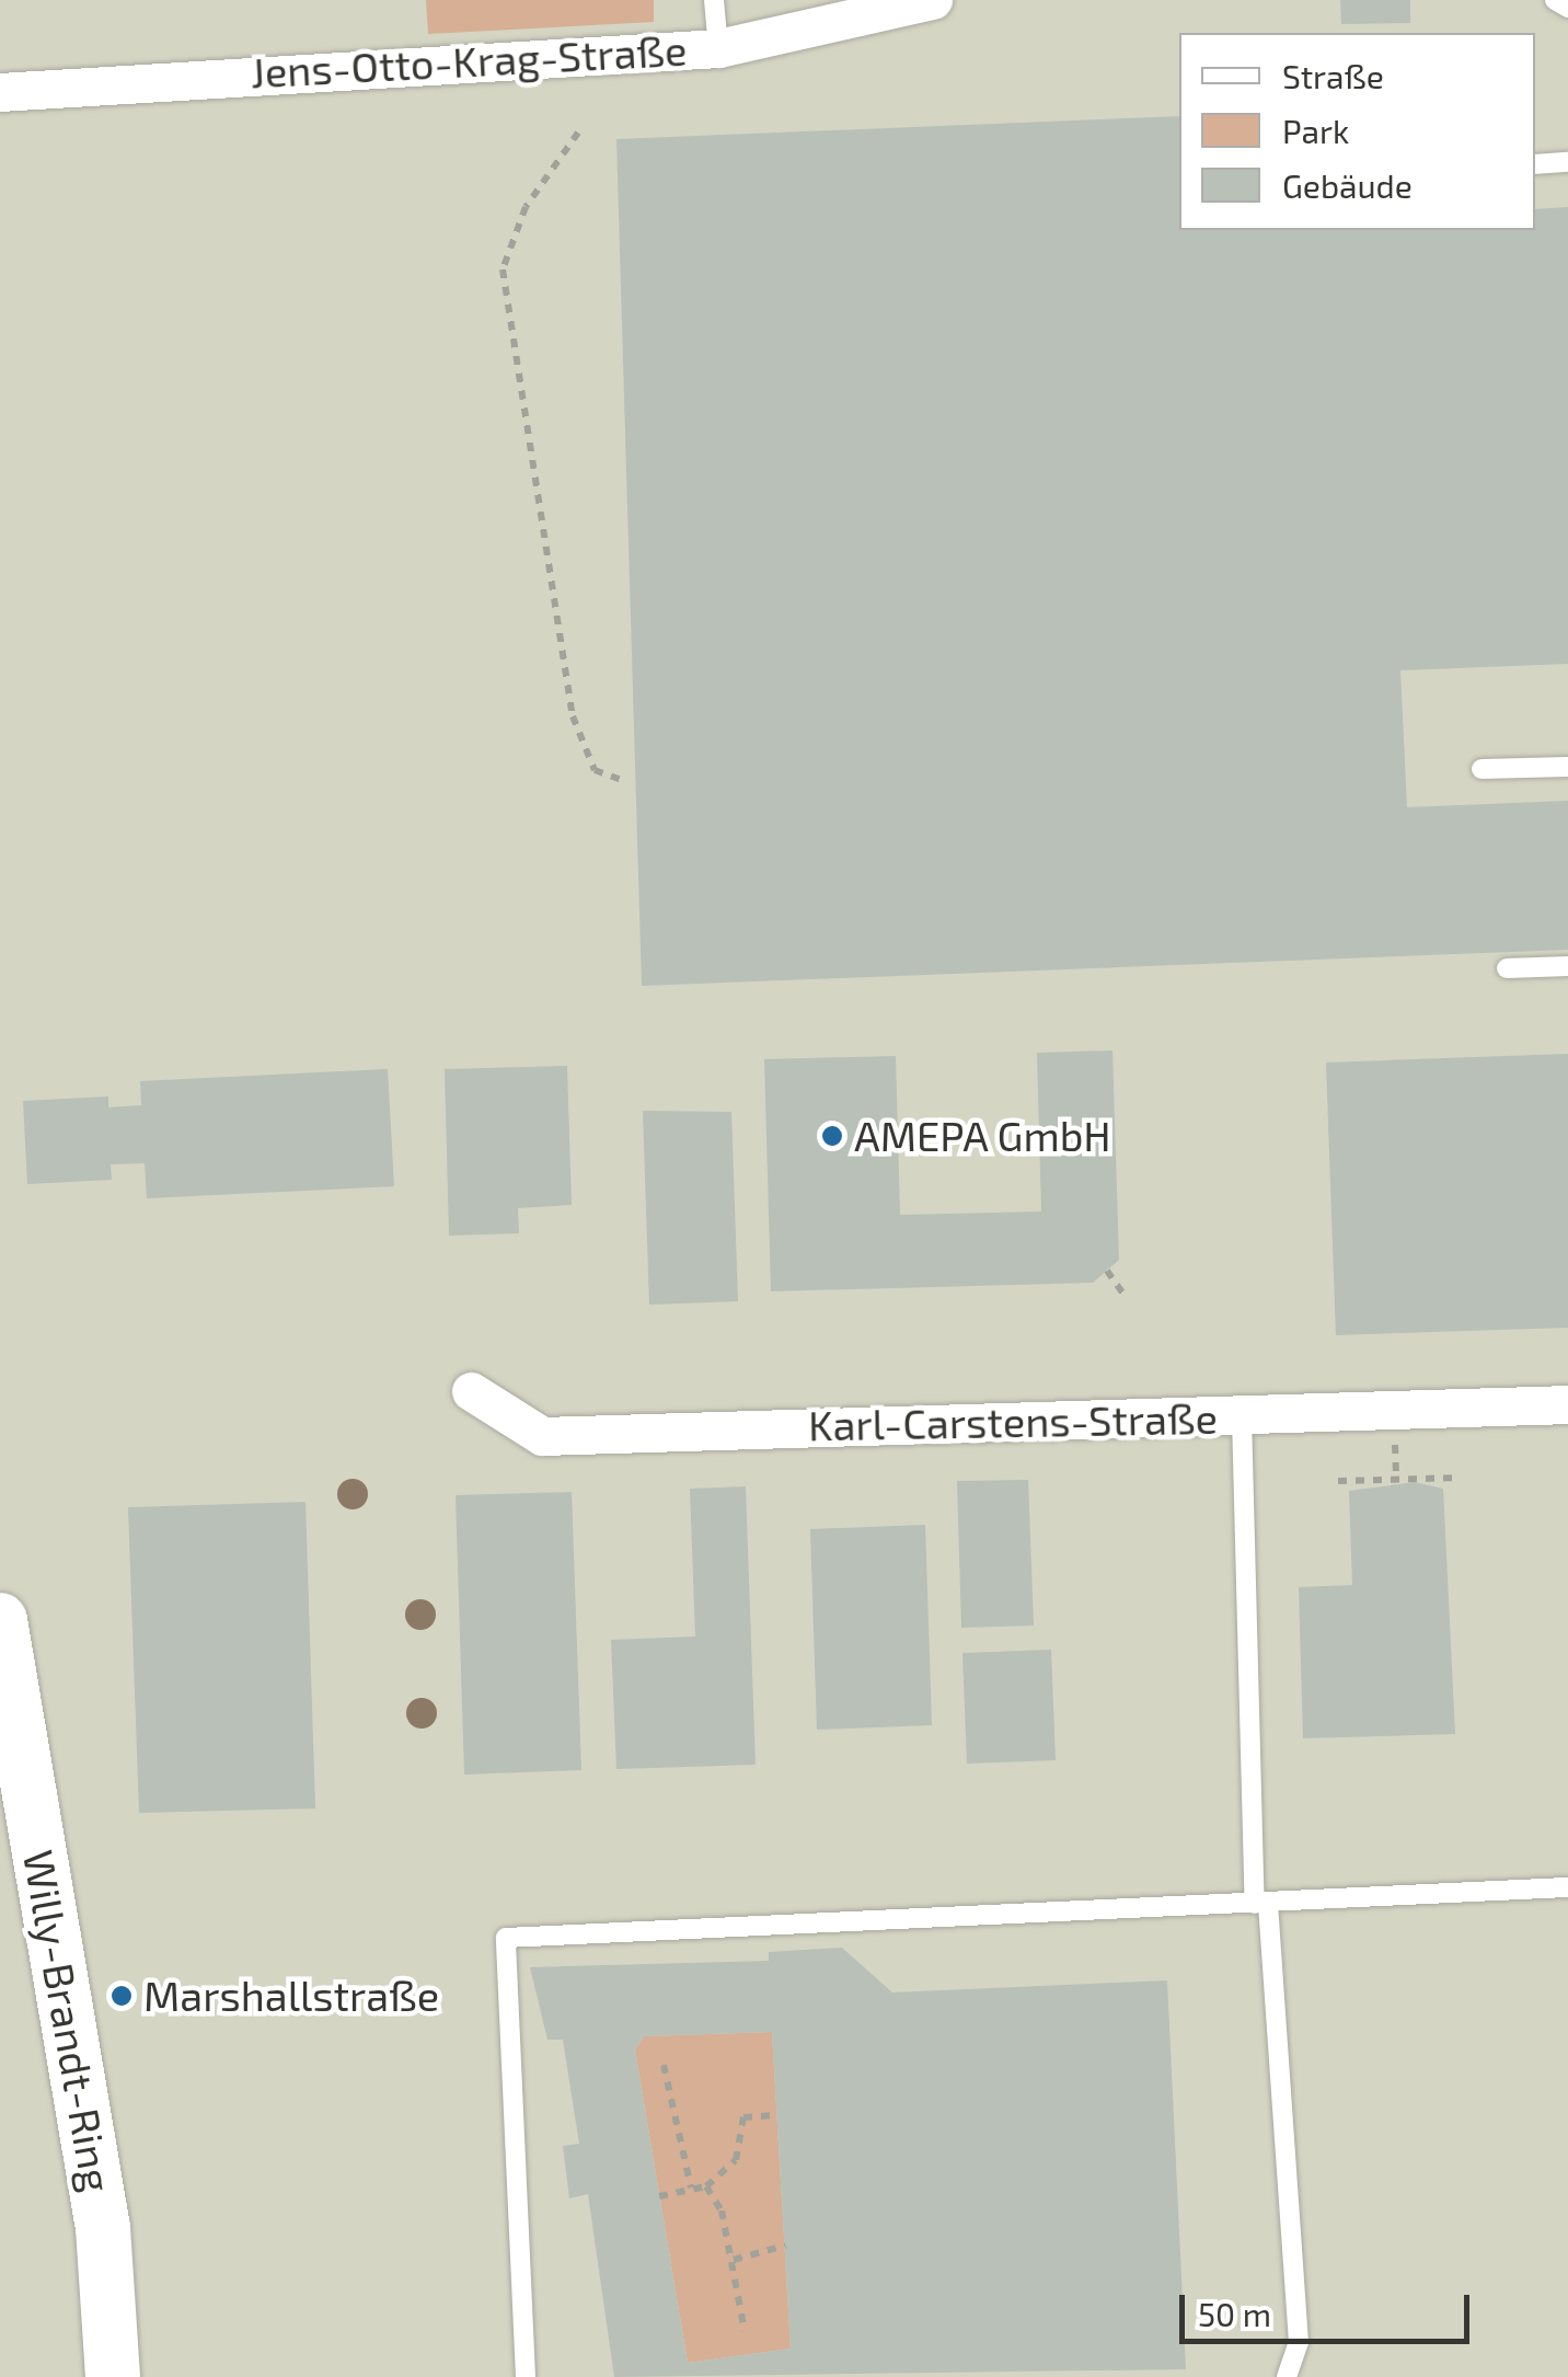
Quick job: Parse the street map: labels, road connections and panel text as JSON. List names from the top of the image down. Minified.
{"streets":{"street":["Jens-Otto-Krag-Straße","Karl-Carstens-Straße","Willy-Brandt-Ring"]},"places":["AMEPA GmbH","Marshallstraße"],"legend":["Straße","Park","Gebäude"],"scale_bar":"50 m"}
